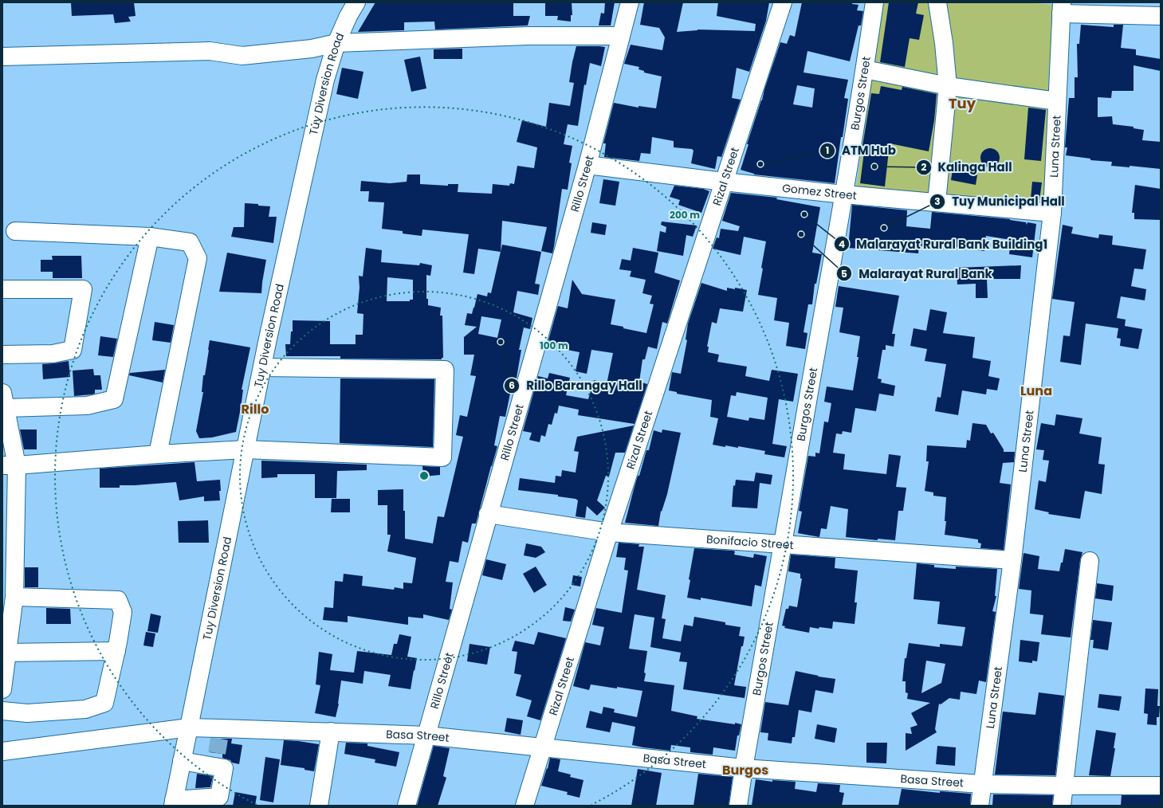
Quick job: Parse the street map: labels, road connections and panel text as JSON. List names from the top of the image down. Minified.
{"streets":{"street":["Tuy Diversion Road","Burgos Street","Luna Street","Rizal Street","Rillo Street","Gomez Street","Bonifacio Street","Basa Street"]},"crossings":[["Tuy Diversion Road","Basa Street"],["Burgos Street","Gomez Street"],["Burgos Street","Bonifacio Street"],["Burgos Street","Basa Street"],["Luna Street","Gomez Street"],["Luna Street","Bonifacio Street"],["Luna Street","Basa Street"],["Rizal Street","Gomez Street"],["Rizal Street","Bonifacio Street"],["Rizal Street","Basa Street"],["Rillo Street","Gomez Street"],["Rillo Street","Bonifacio Street"],["Rillo Street","Basa Street"]],"districts":["Tuy","Luna","Rillo","Burgos"],"places":["ATM Hub","Kalinga Hall","Malarayat Rural Bank Building1","Tuy Municipal Hall","Malarayat Rural Bank","Rillo Barangay Hall"],"rings":["200 m","100 m"]}
